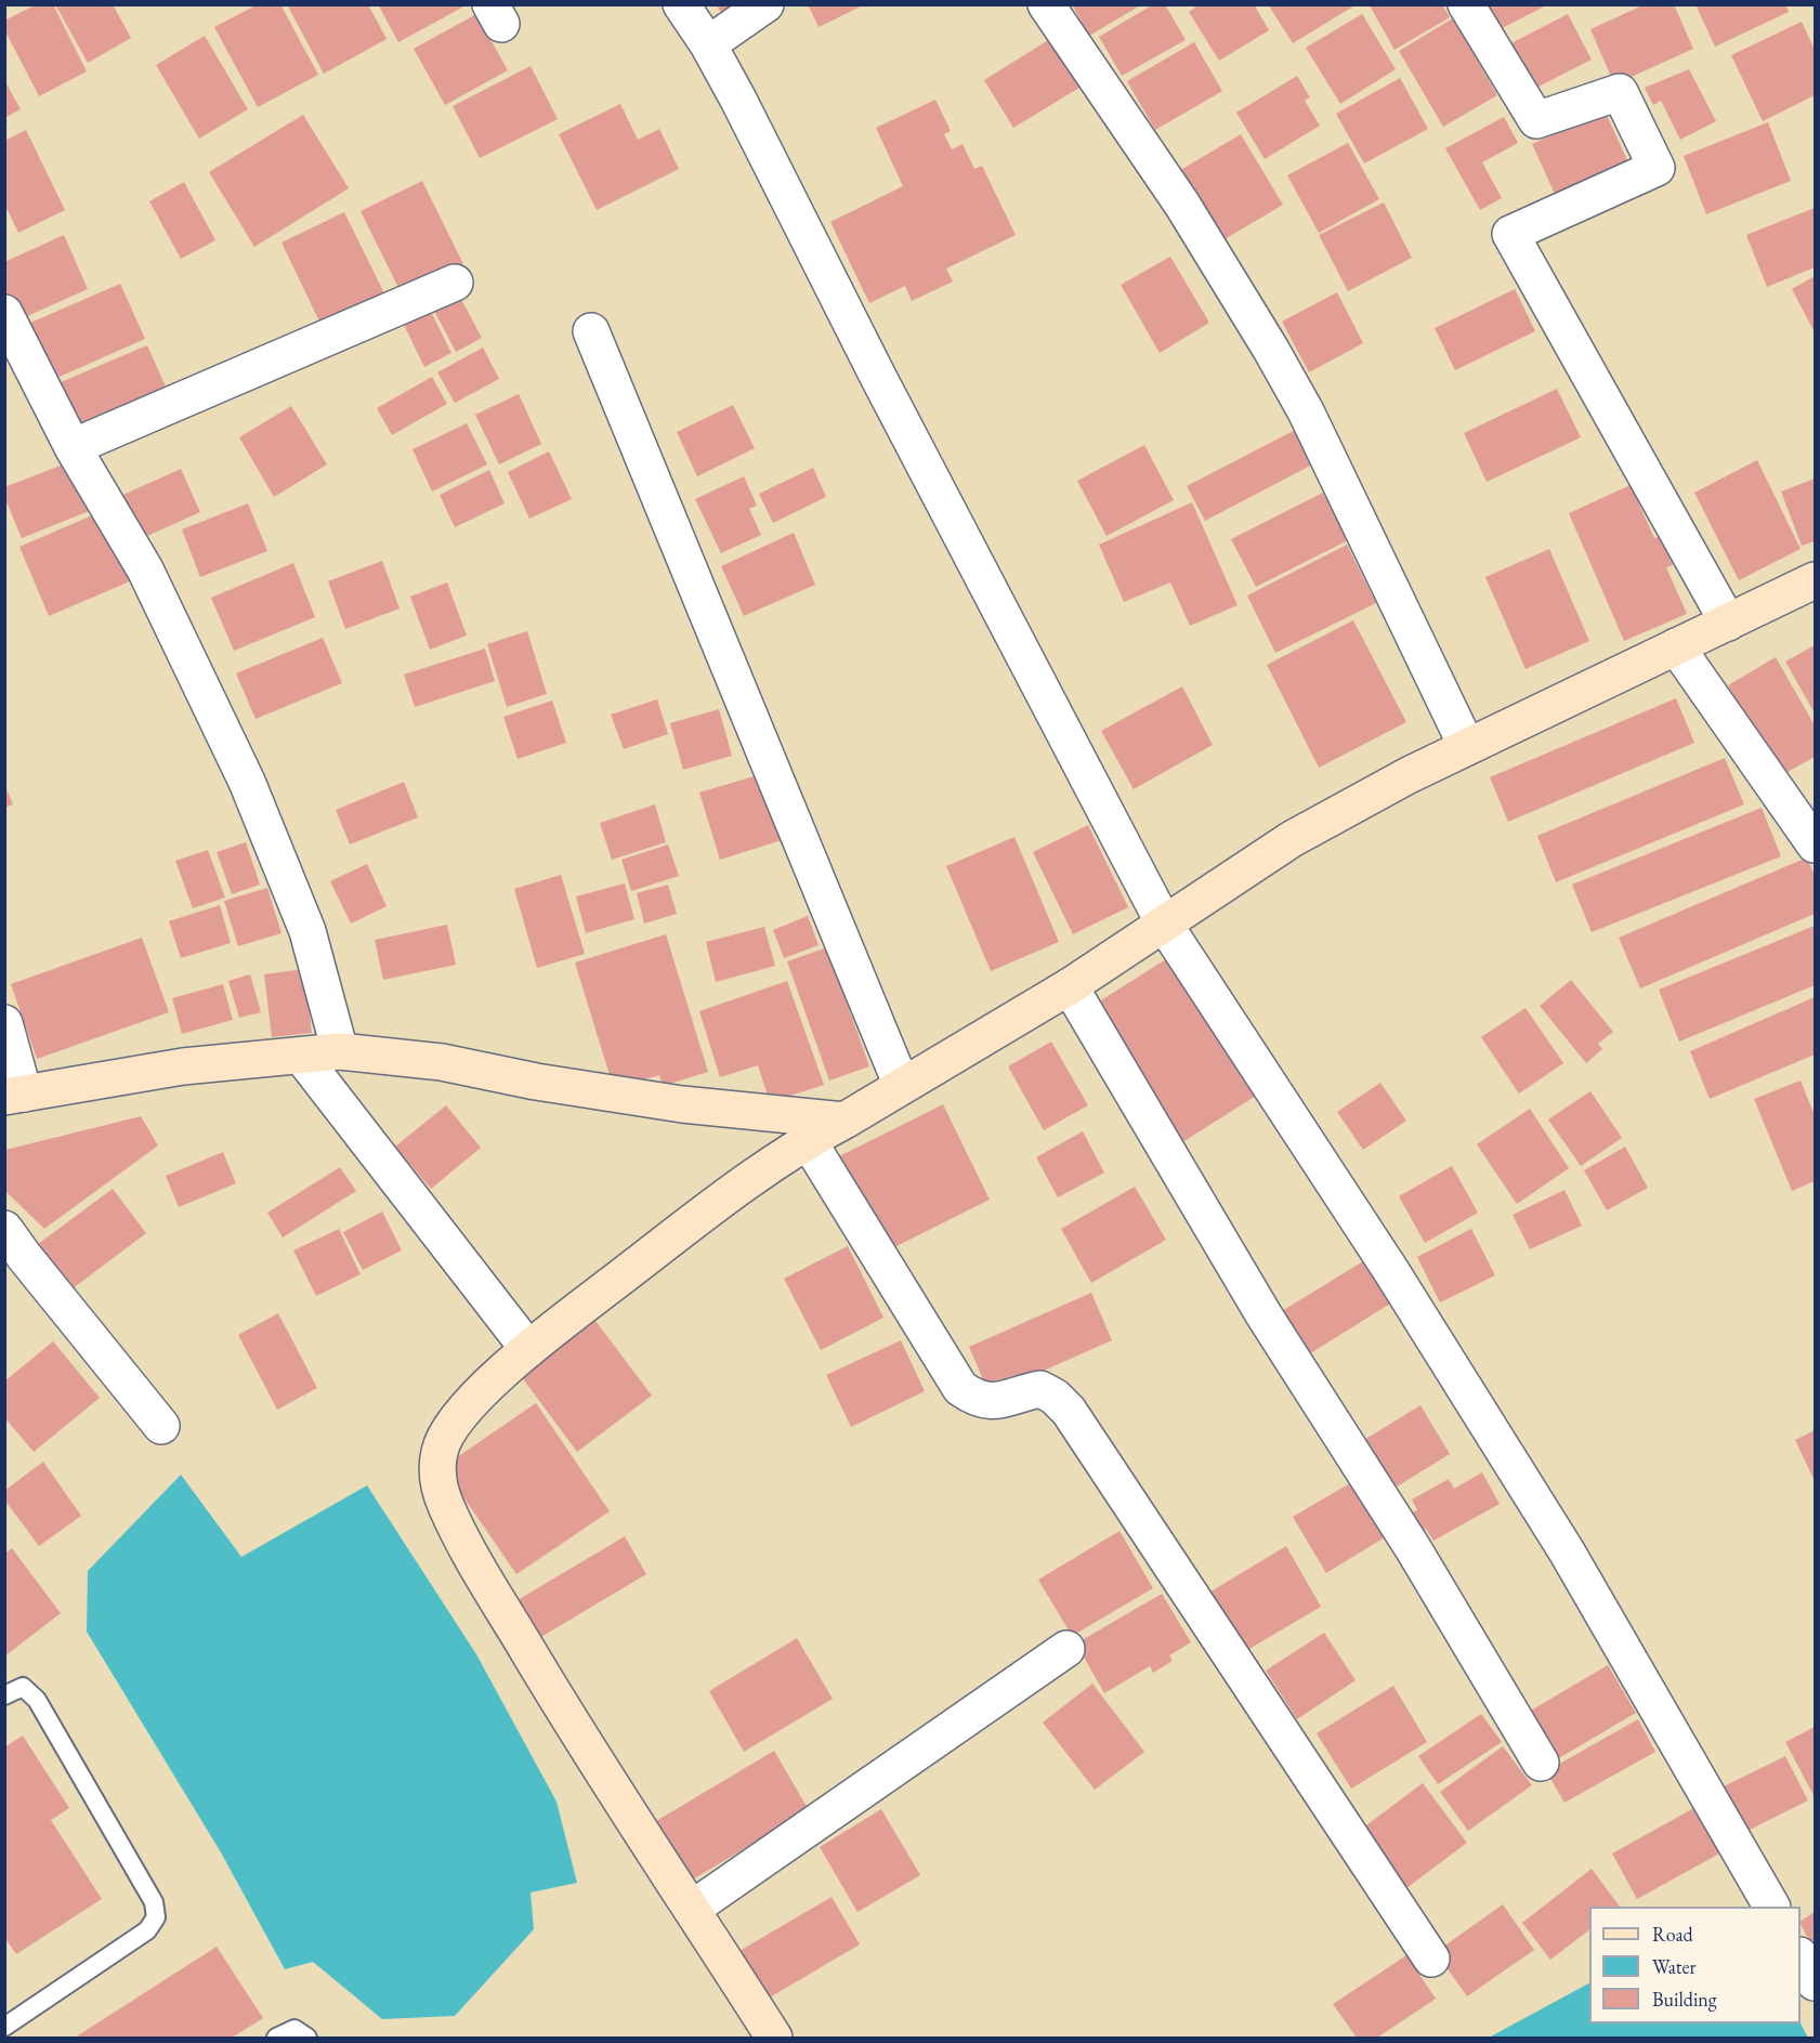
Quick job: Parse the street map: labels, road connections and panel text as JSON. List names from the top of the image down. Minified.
{"legend":["Road","Water","Building"]}
